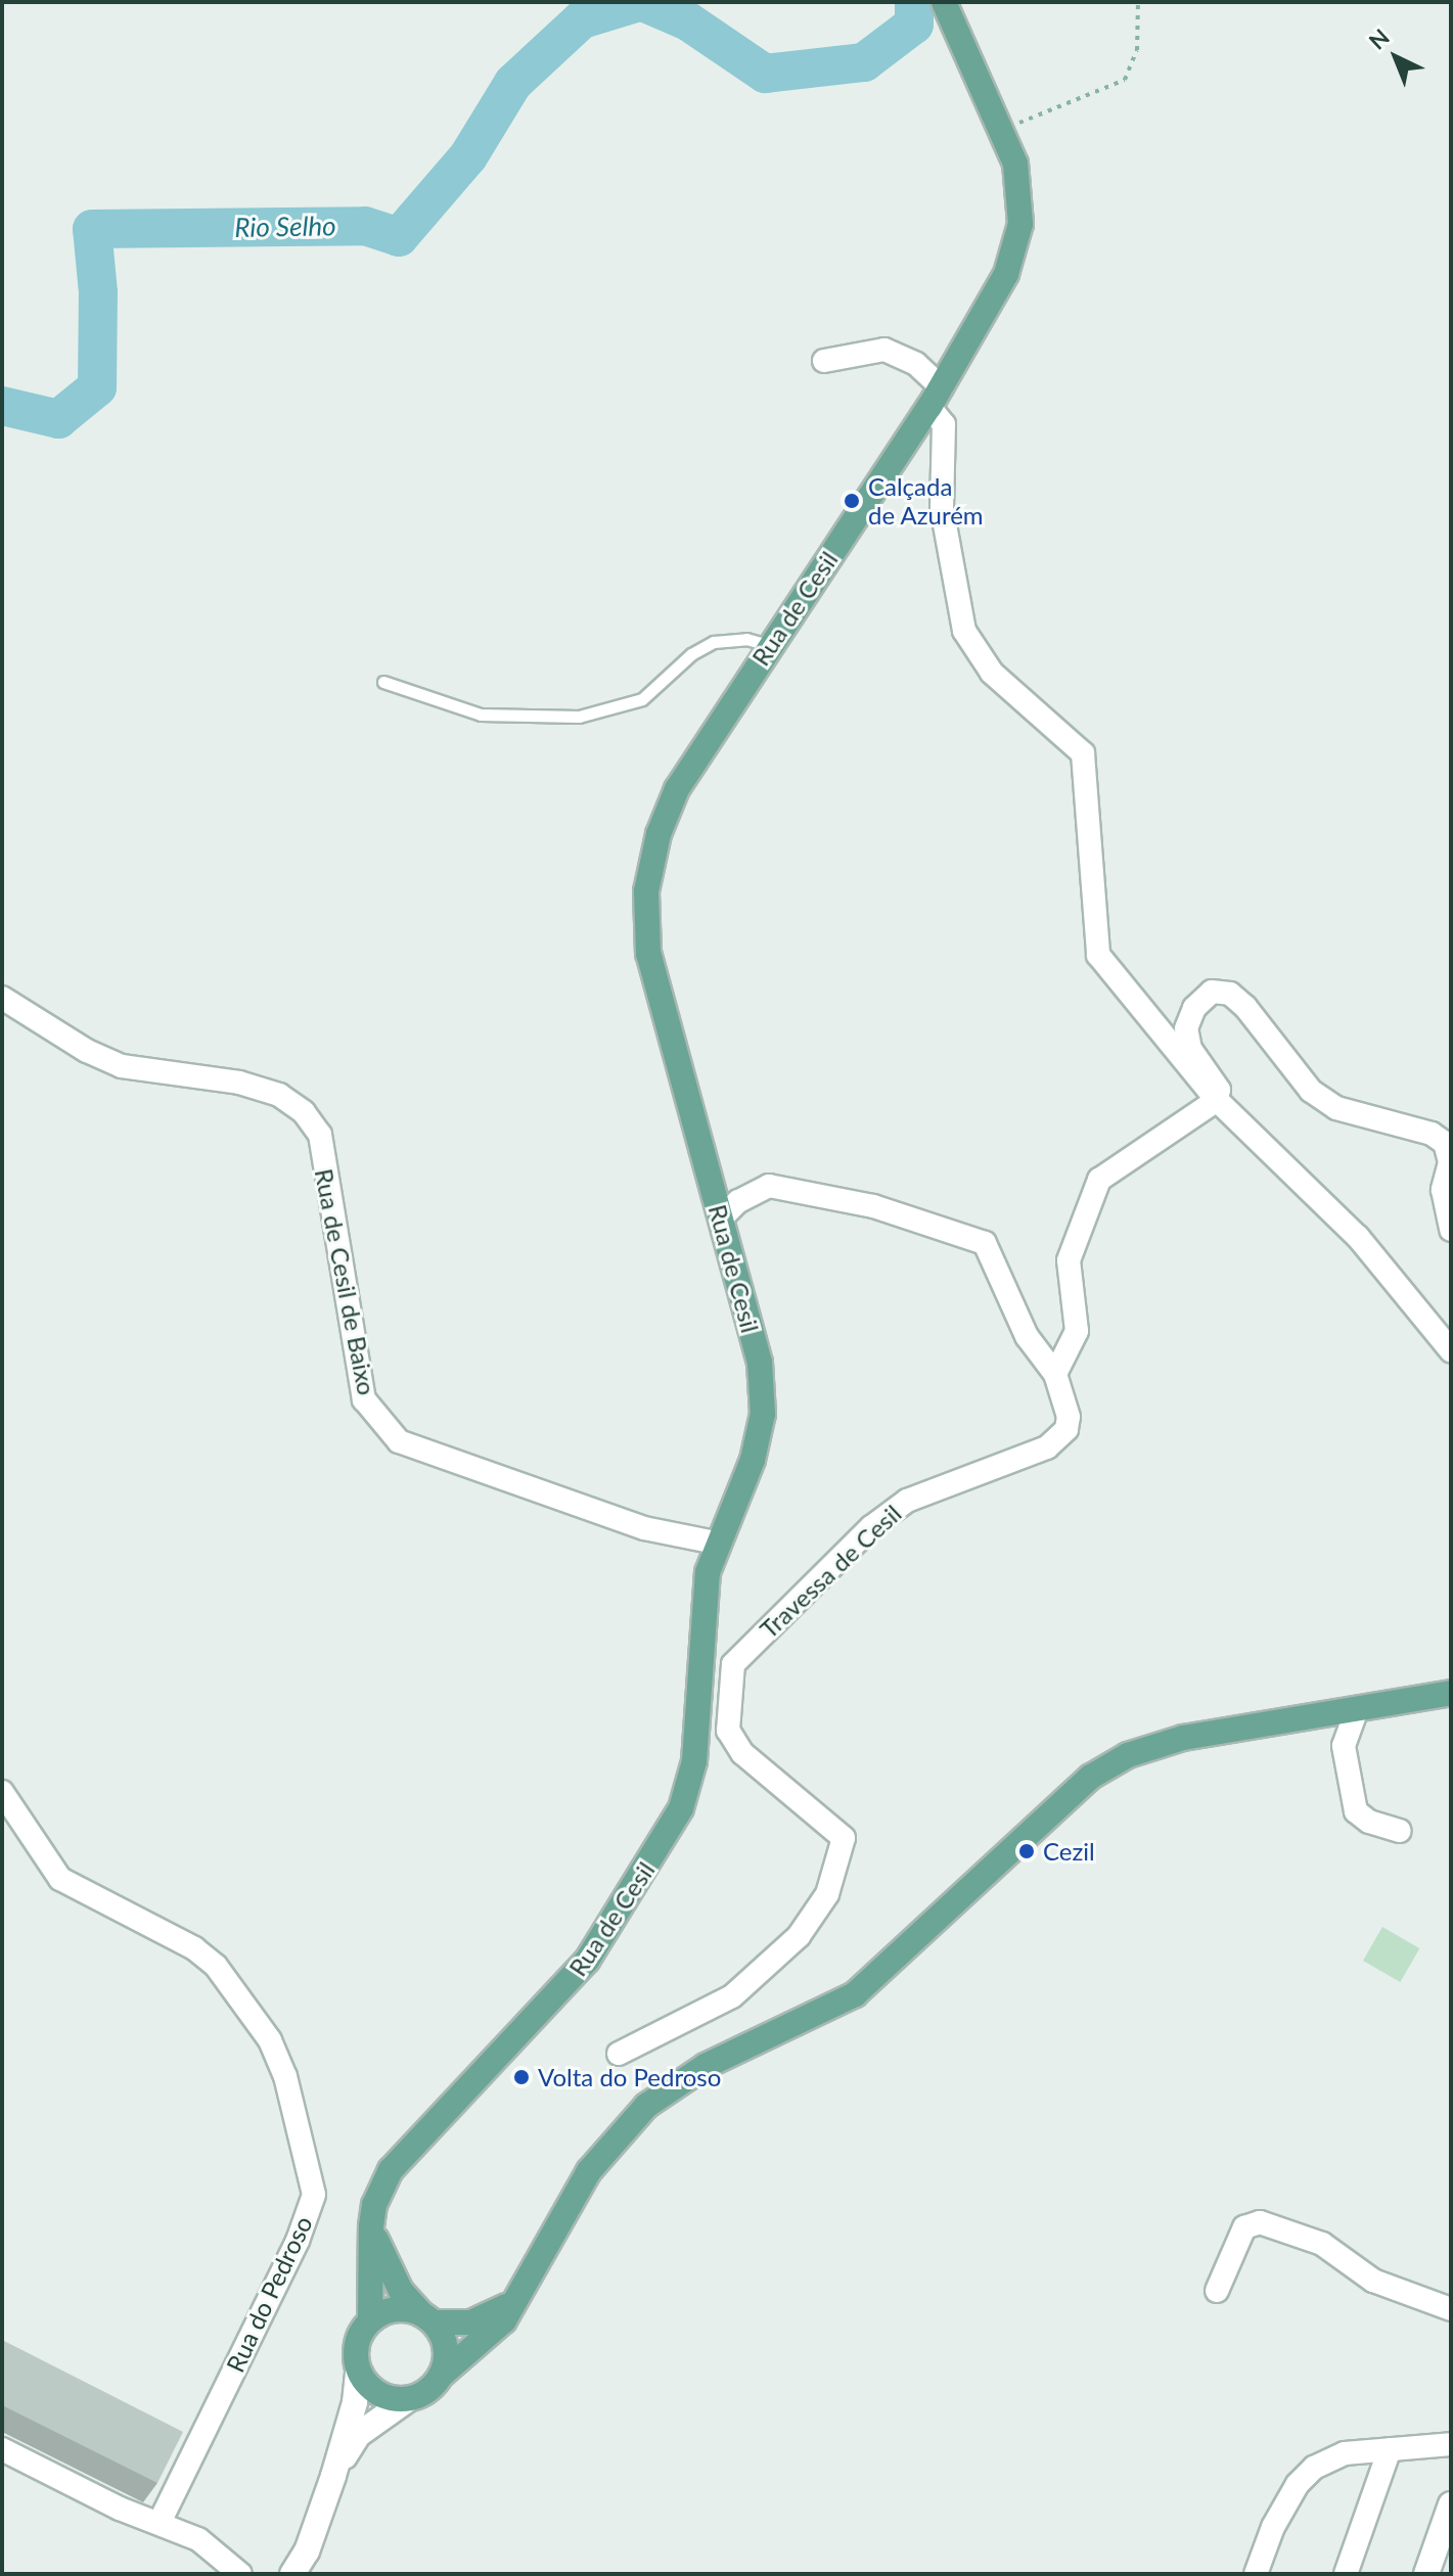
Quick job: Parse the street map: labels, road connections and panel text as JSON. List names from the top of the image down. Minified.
{"streets":{"main road":["Rua de Cesil"],"street":["Rua de Cesil de Baixo","Travessa de Cesil","Rua do Pedroso"]},"crossings":[["Rua de Cesil","Rua de Cesil de Baixo"],["Rua de Cesil","Travessa de Cesil"]],"water":["Rio Selho"],"places":["Calçada de Azurém","Cezil","Volta do Pedroso"],"north":"top left"}
